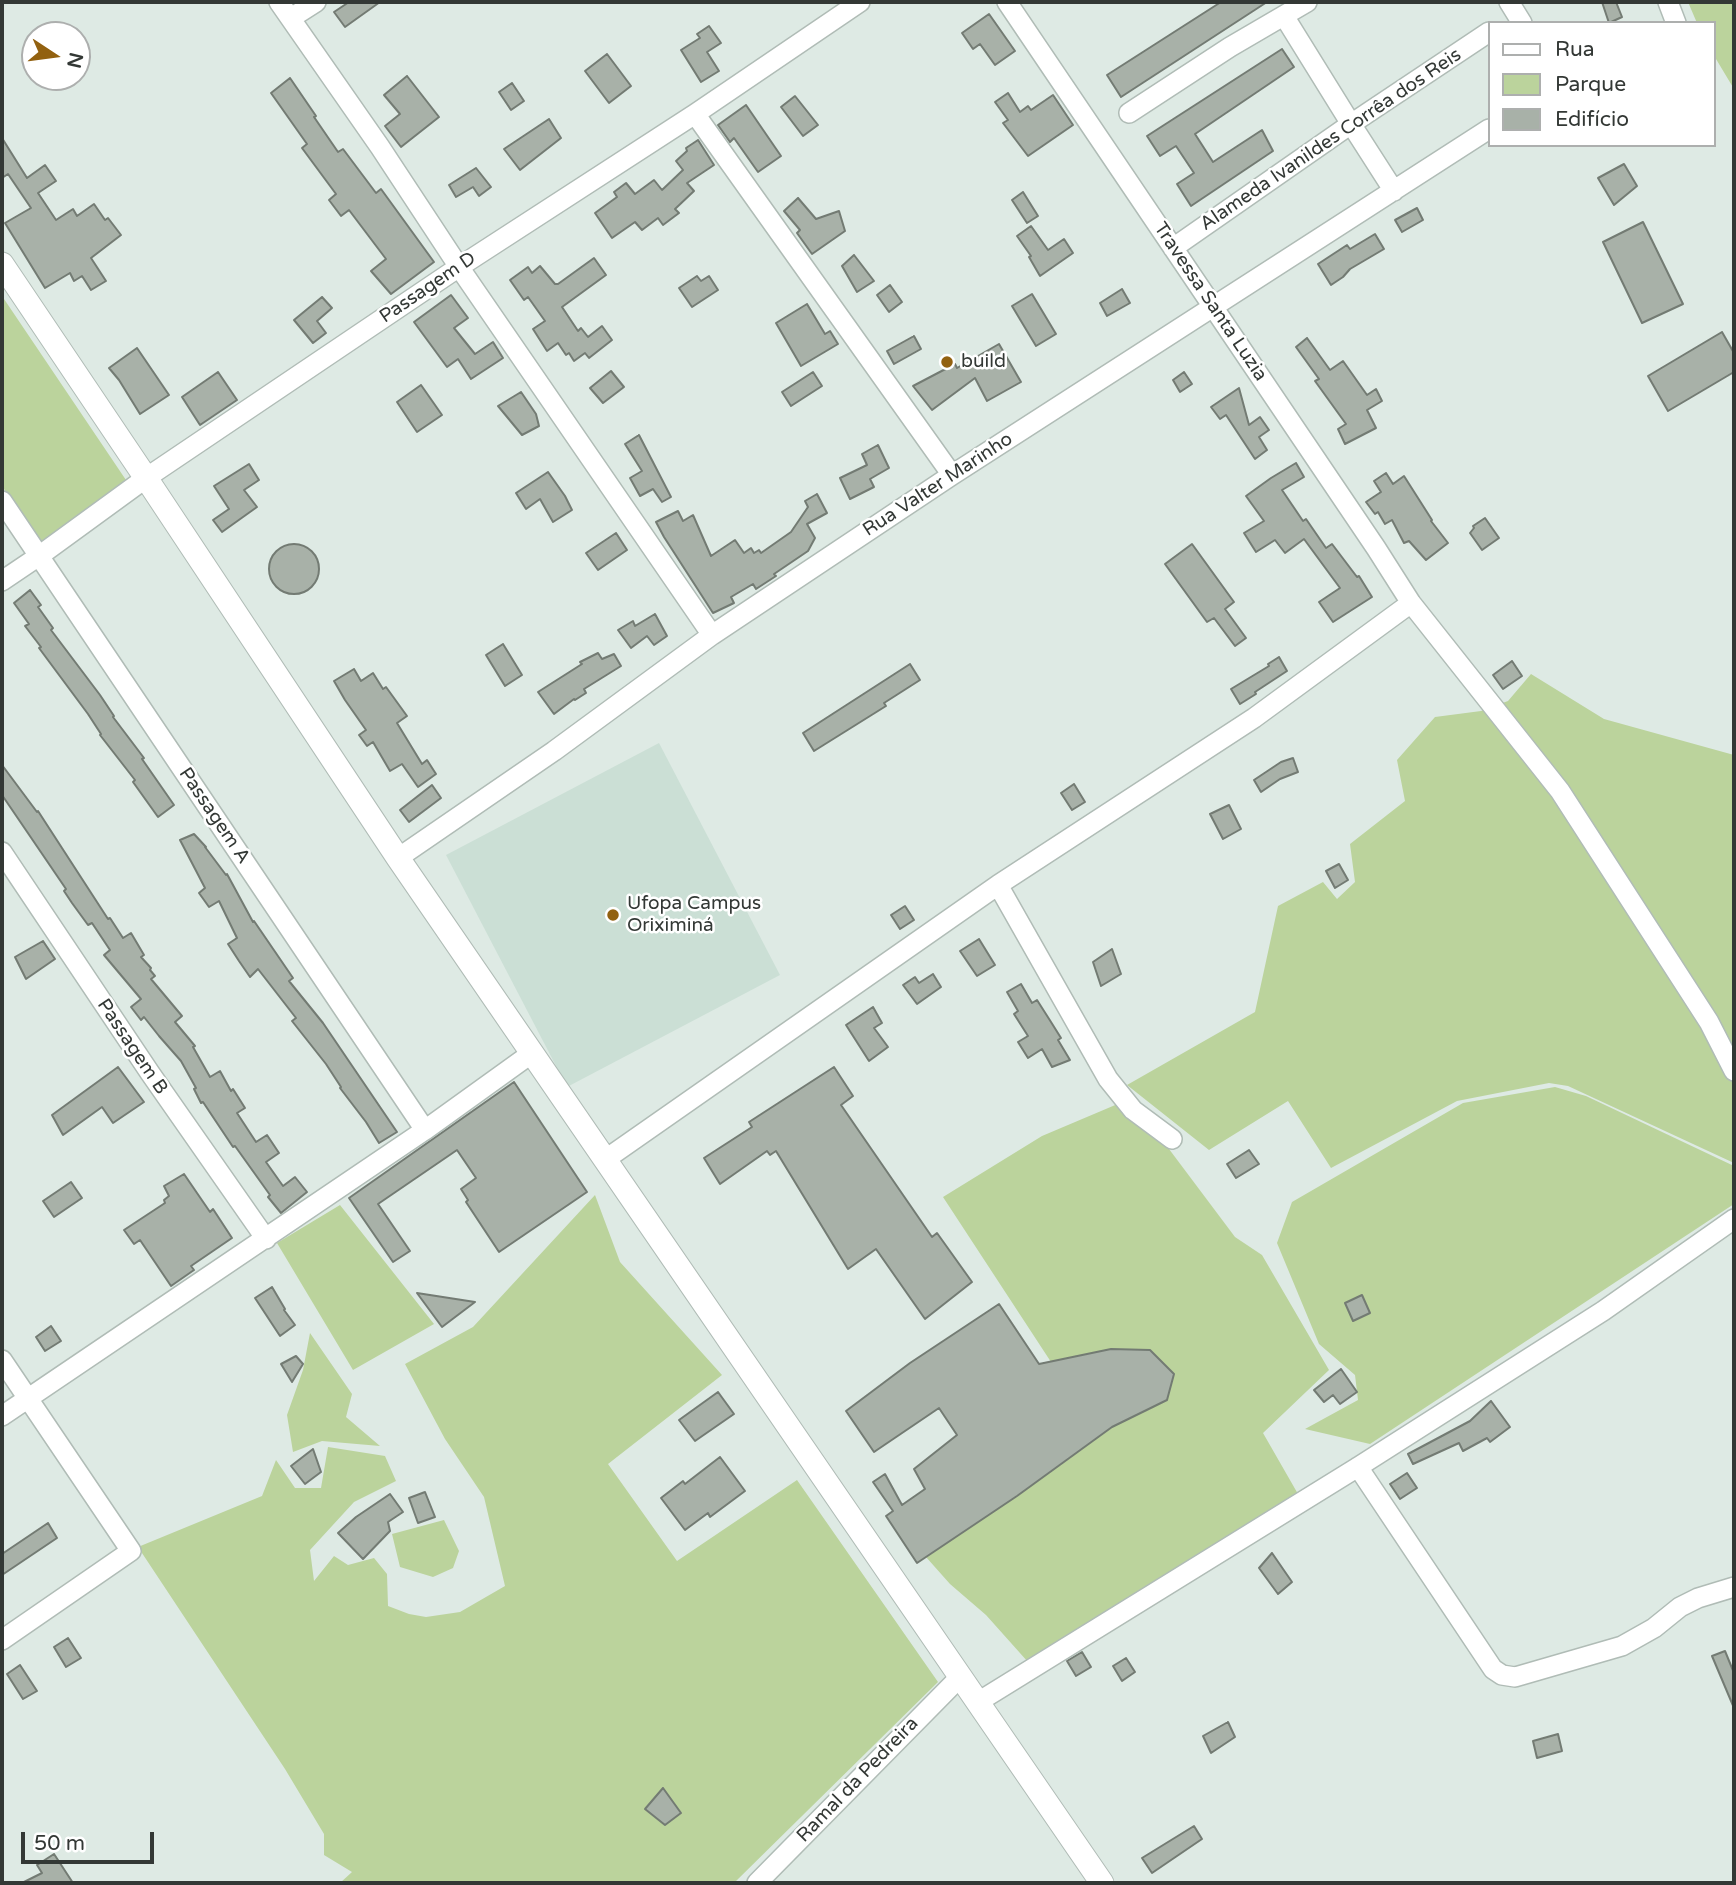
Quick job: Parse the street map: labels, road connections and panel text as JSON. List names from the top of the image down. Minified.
{"streets":{"street":["Alameda Ivanildes Corrêa dos Reis","Passagem D","Travessa Santa Luzia","Rua Valter Marinho","Passagem A","Passagem B","Ramal da Pedreira"]},"crossings":[["Alameda Ivanildes Corrêa dos Reis","Travessa Santa Luzia"],["Passagem D","Passagem A"],["Travessa Santa Luzia","Rua Valter Marinho"]],"places":["build","Ufopa Campus Oriximiná"],"legend":["Rua","Parque","Edifício"],"scale_bar":"50 m","north":"right"}
